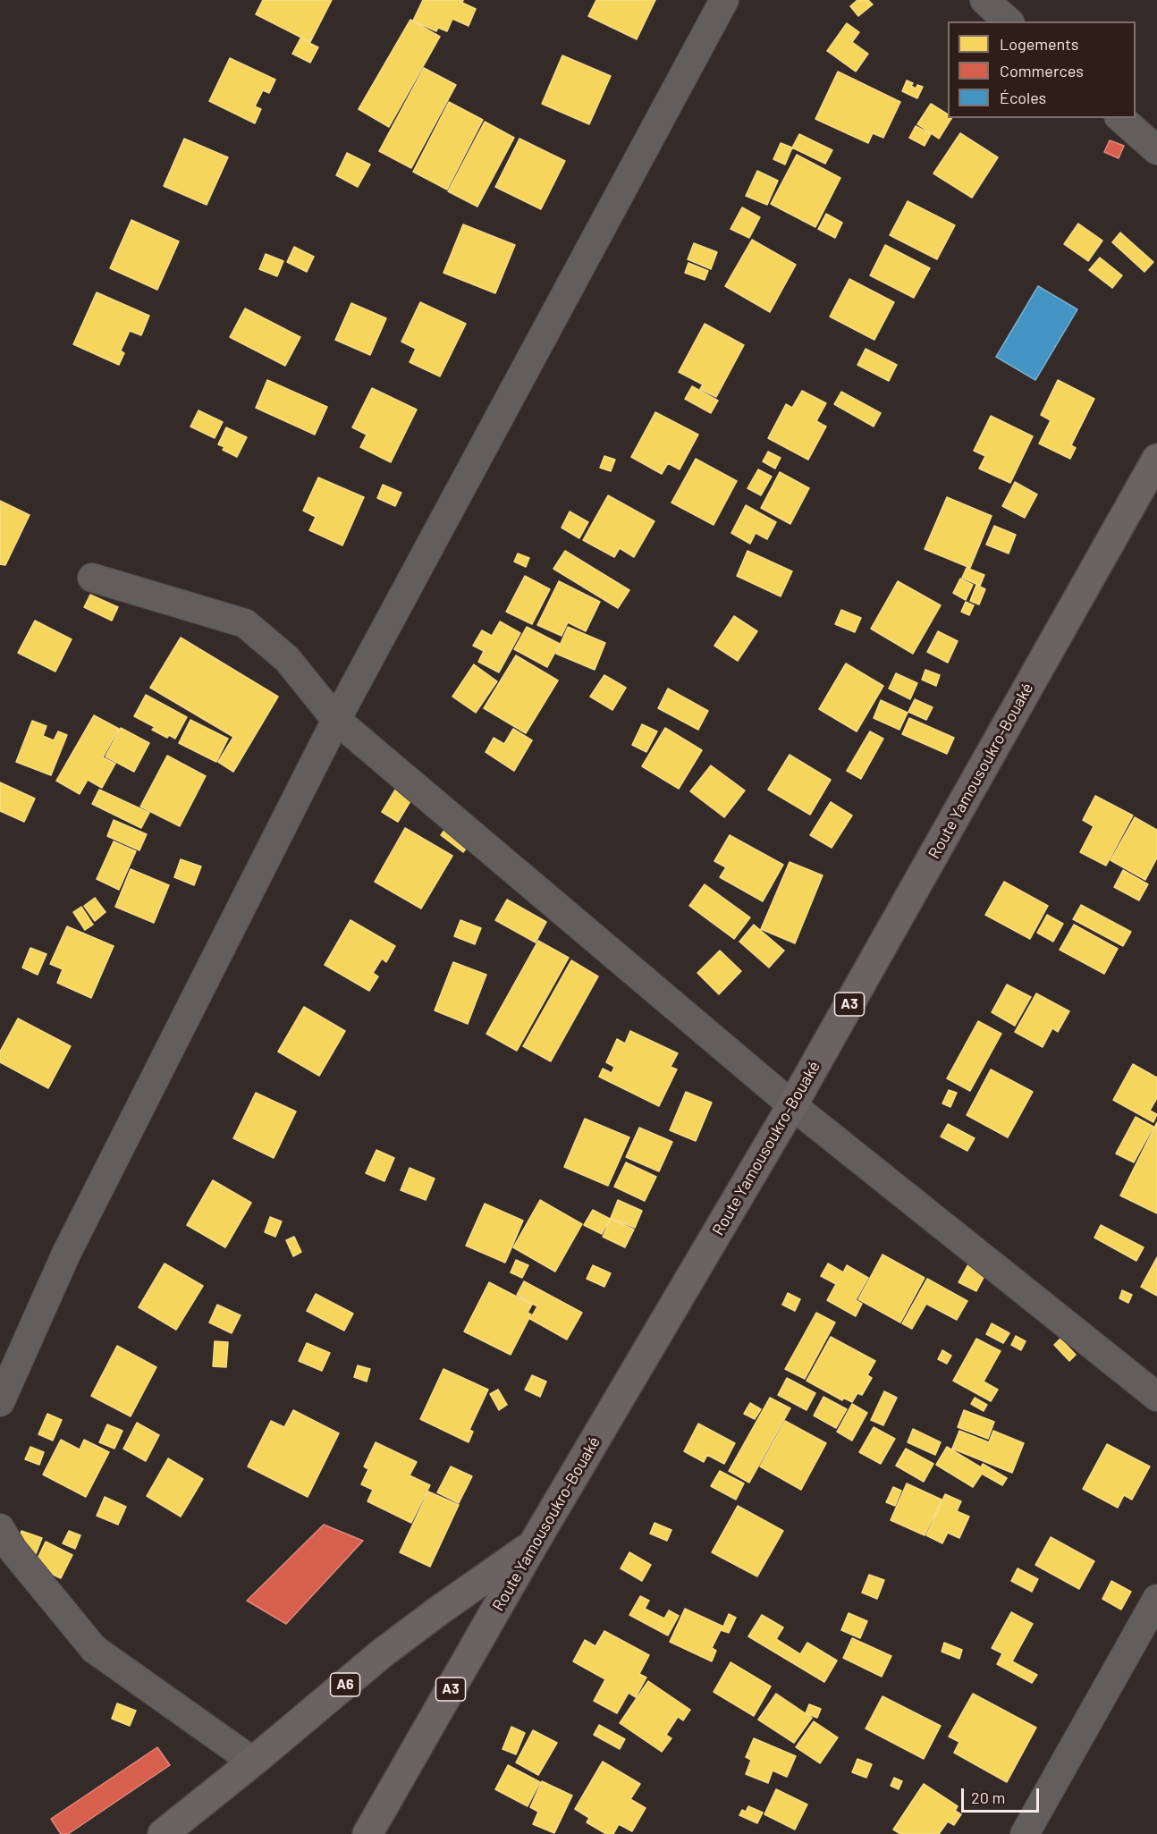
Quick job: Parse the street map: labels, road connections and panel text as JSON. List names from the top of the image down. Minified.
{"streets":{"highway":["Route Yamousoukro-Bouaké","A3","A6"]},"crossings":[["Route Yamousoukro-Bouaké","A6"]],"legend":["Logements","Commerces","Écoles"],"scale_bar":"20 m"}
